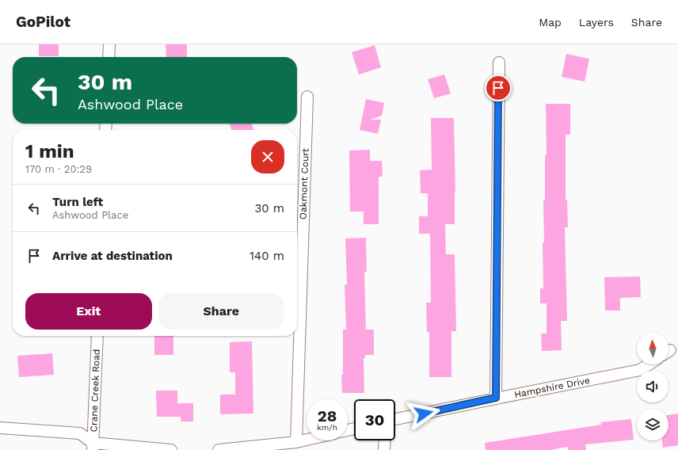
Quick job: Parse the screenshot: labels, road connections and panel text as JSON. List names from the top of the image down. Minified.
{"streets":{"street":["Oakmont Court","Hampshire Drive","Crane Creek Road"]},"north":"top","page":{"header":"GoPilot","nav":["Map","Layers","Share"],"turn":["30 m","Ashwood Place"],"heading":["1 min","170 m · 20:29"],"list":[{"name":"Turn left","note":"Ashwood Place","value":"30 m"},{"name":"Arrive at destination","value":"140 m"}],"buttons":["Exit","Share"],"speed":"28 km/h","limit":"30"}}
